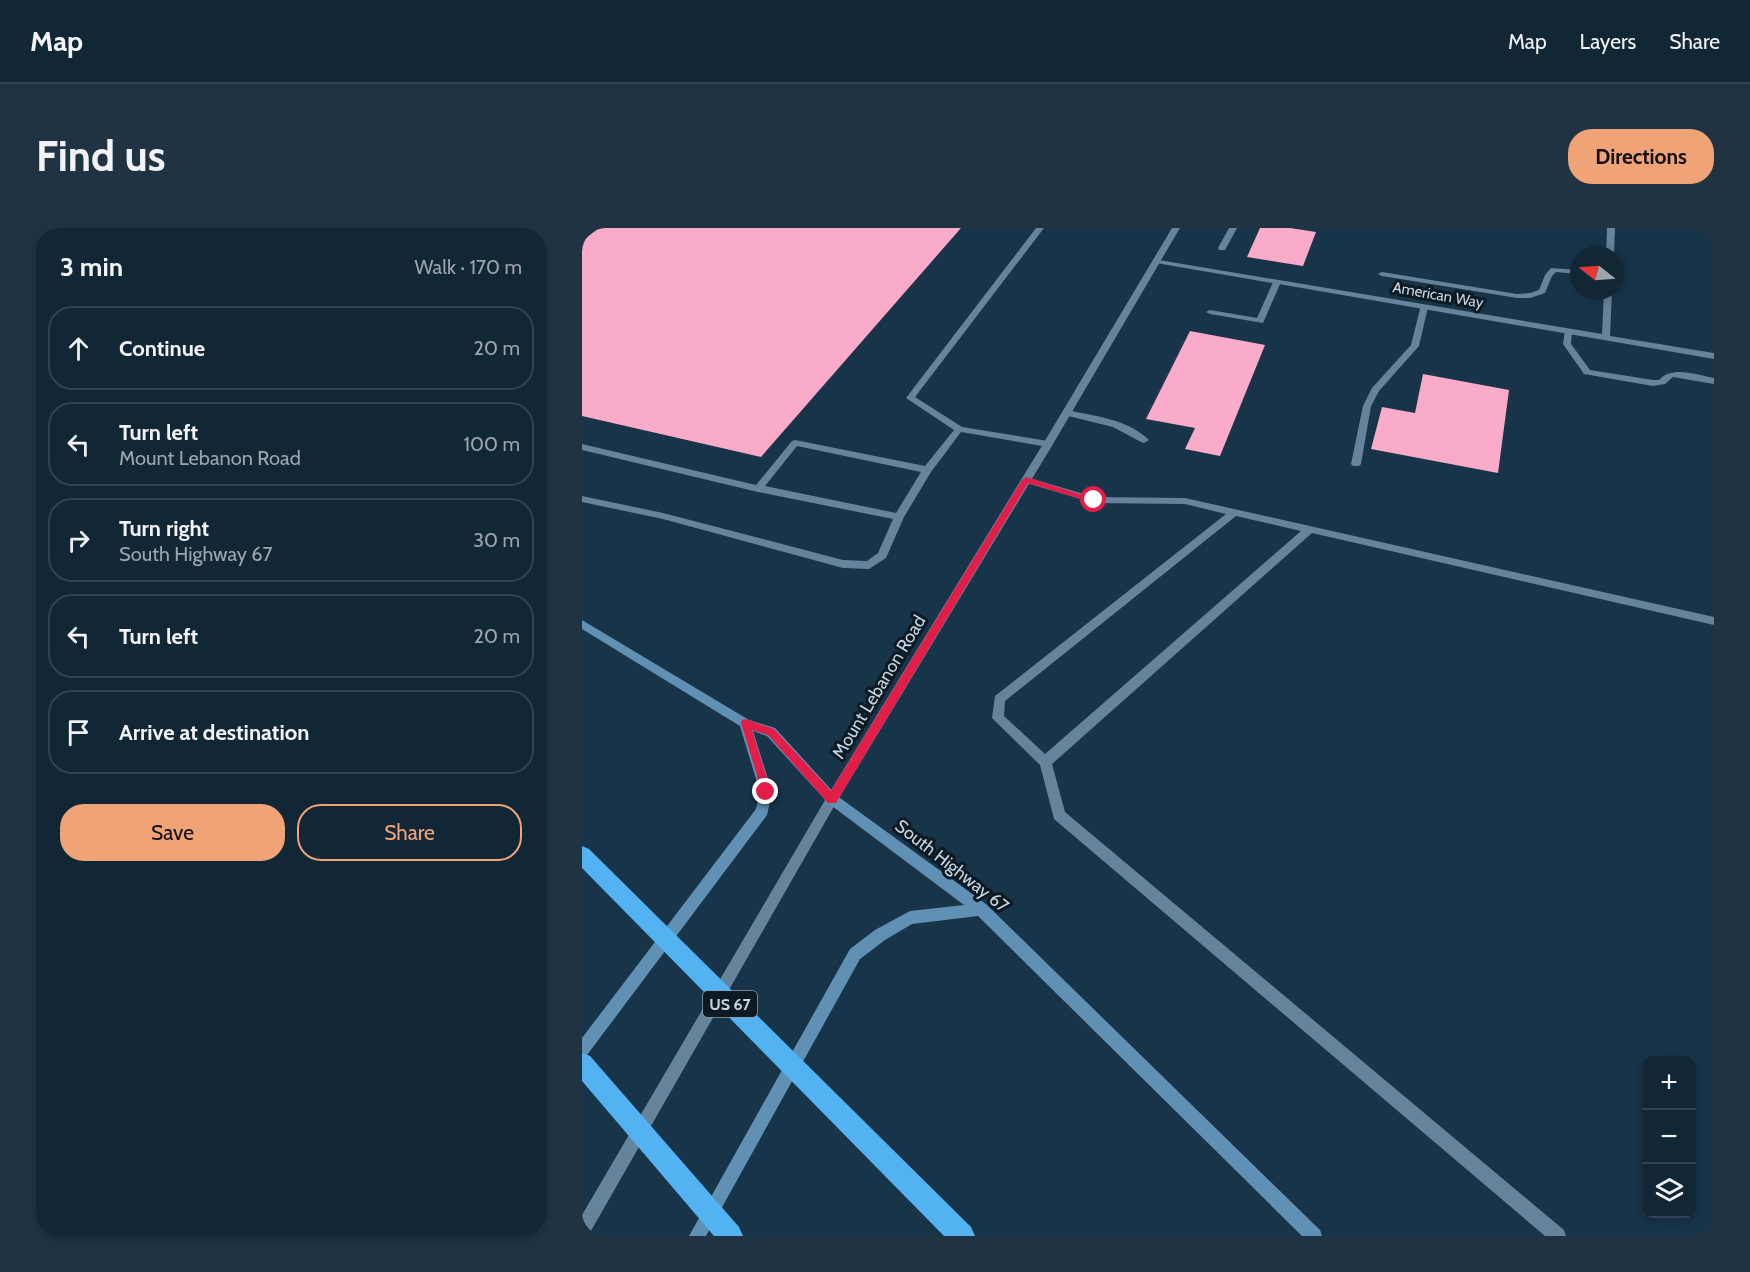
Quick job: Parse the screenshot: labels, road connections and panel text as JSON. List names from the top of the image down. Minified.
{"streets":{"highway":["US 67"],"main road":["South Highway 67"],"street":["American Way","Mount Lebanon Road"]},"crossings":[["American Way","Mount Lebanon Road"],["Mount Lebanon Road","South Highway 67"]],"north":"left","page":{"header":"Map","nav":["Map","Layers","Share"],"buttons":["Directions",["Save","Share"]],"title":"Find us","heading":["3 min","Walk · 170 m"],"list":[["Continue","20 m"],["Turn left","Mount Lebanon Road","100 m"],["Turn right","South Highway 67","30 m"],["Turn left","20 m"],"Arrive at destination"],"map_buttons":["+","−"]}}
